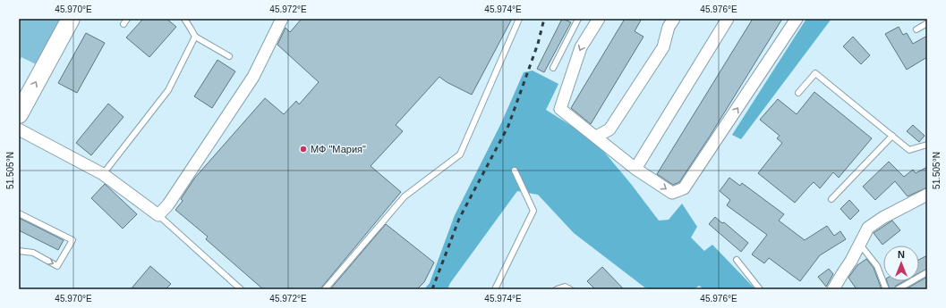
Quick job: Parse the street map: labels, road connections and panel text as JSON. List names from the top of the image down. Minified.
{"places":["МФ \"Мария\""],"north":"top","coordinates":["45.970°E","45.972°E","45.974°E","45.976°E","51.505°N"]}
